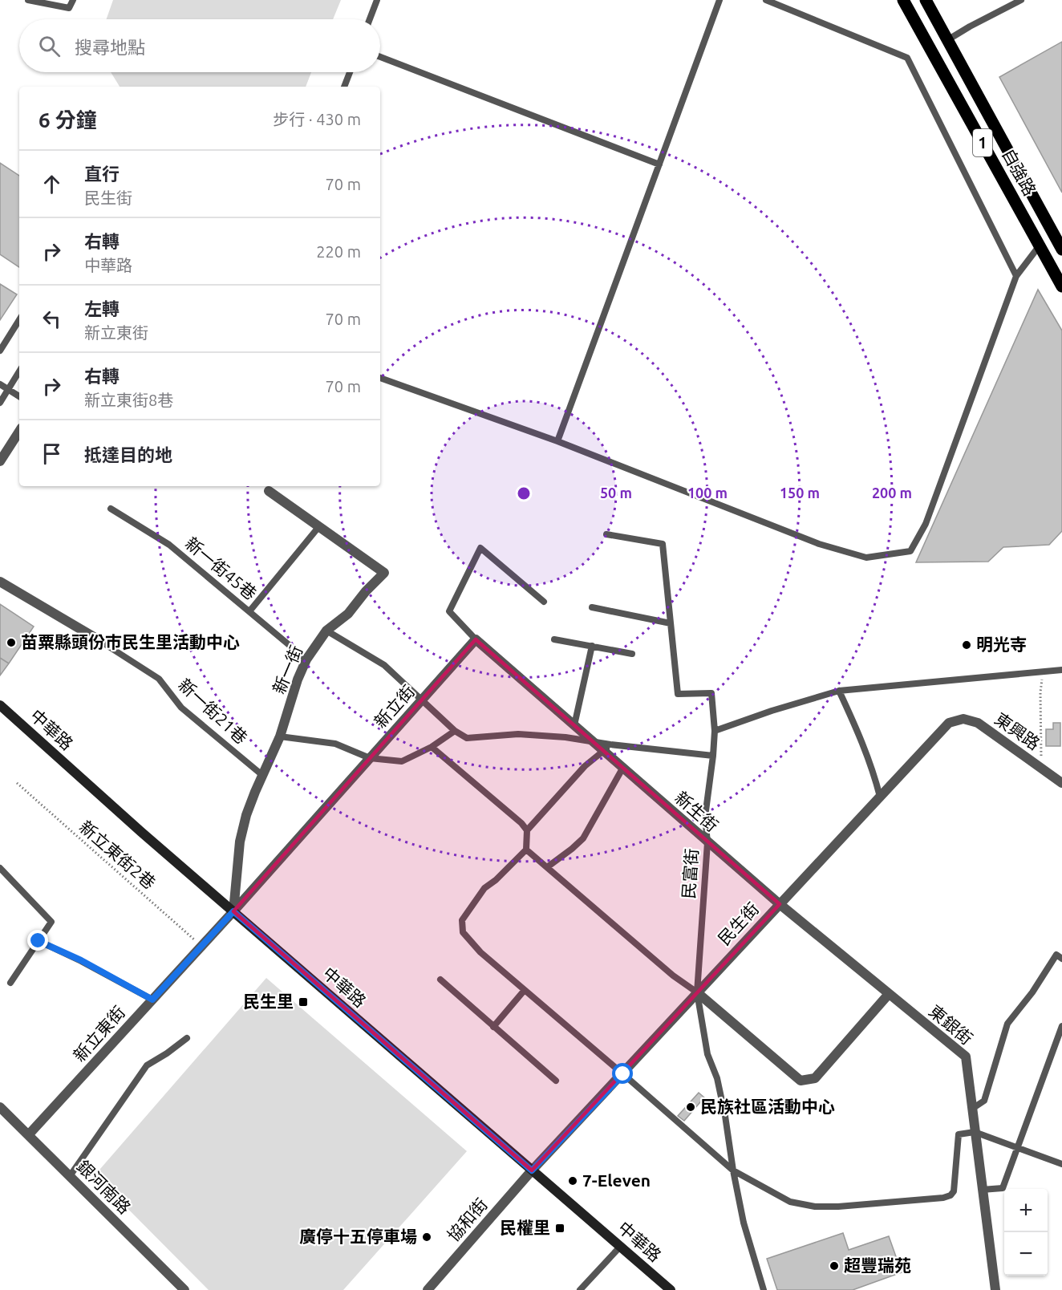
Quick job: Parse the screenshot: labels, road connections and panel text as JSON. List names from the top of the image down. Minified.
{"streets":{"main road":["1","自強路"],"street":["新一街","新立街","中華路","東興路","新生街","民生街","東銀街","新立東街","銀河南路","協和街"],"lane":["新一街45巷","新一街21巷","民富街"],"path":["新立東街2巷"]},"crossings":[["新一街45巷","新一街"],["新一街","新立街"],["新一街","新一街21巷"],["新一街","中華路"],["新一街","新立東街"],["新立街","中華路"],["新立街","新立東街"],["中華路","民生街"],["中華路","新立東街"],["中華路","協和街"],["東興路","民生街"],["新生街","民富街"],["新生街","民生街"],["新生街","東銀街"],["新立東街2巷","新立東街"],["民富街","民生街"],["民生街","東銀街"],["民生街","協和街"],["新立東街","銀河南路"]],"places":{"other":["苗粟縣頭份巿民生里活動中心","明光寺","民族社區活動中心","7-Eleven","廣停十五停車場","超豐瑞苑"],"transit":["民生里","民權里"]},"page":{"search":"搜尋地點","heading":["6 分鐘","步行 · 430 m"],"list":[["直行","民生街","70 m"],["右轉","中華路","220 m"],["左轉","新立東街","70 m"],["右轉","新立東街8巷","70 m"],"抵達目的地"],"map_buttons":["+","−"]},"rings":["50 m","100 m","150 m","200 m"]}
